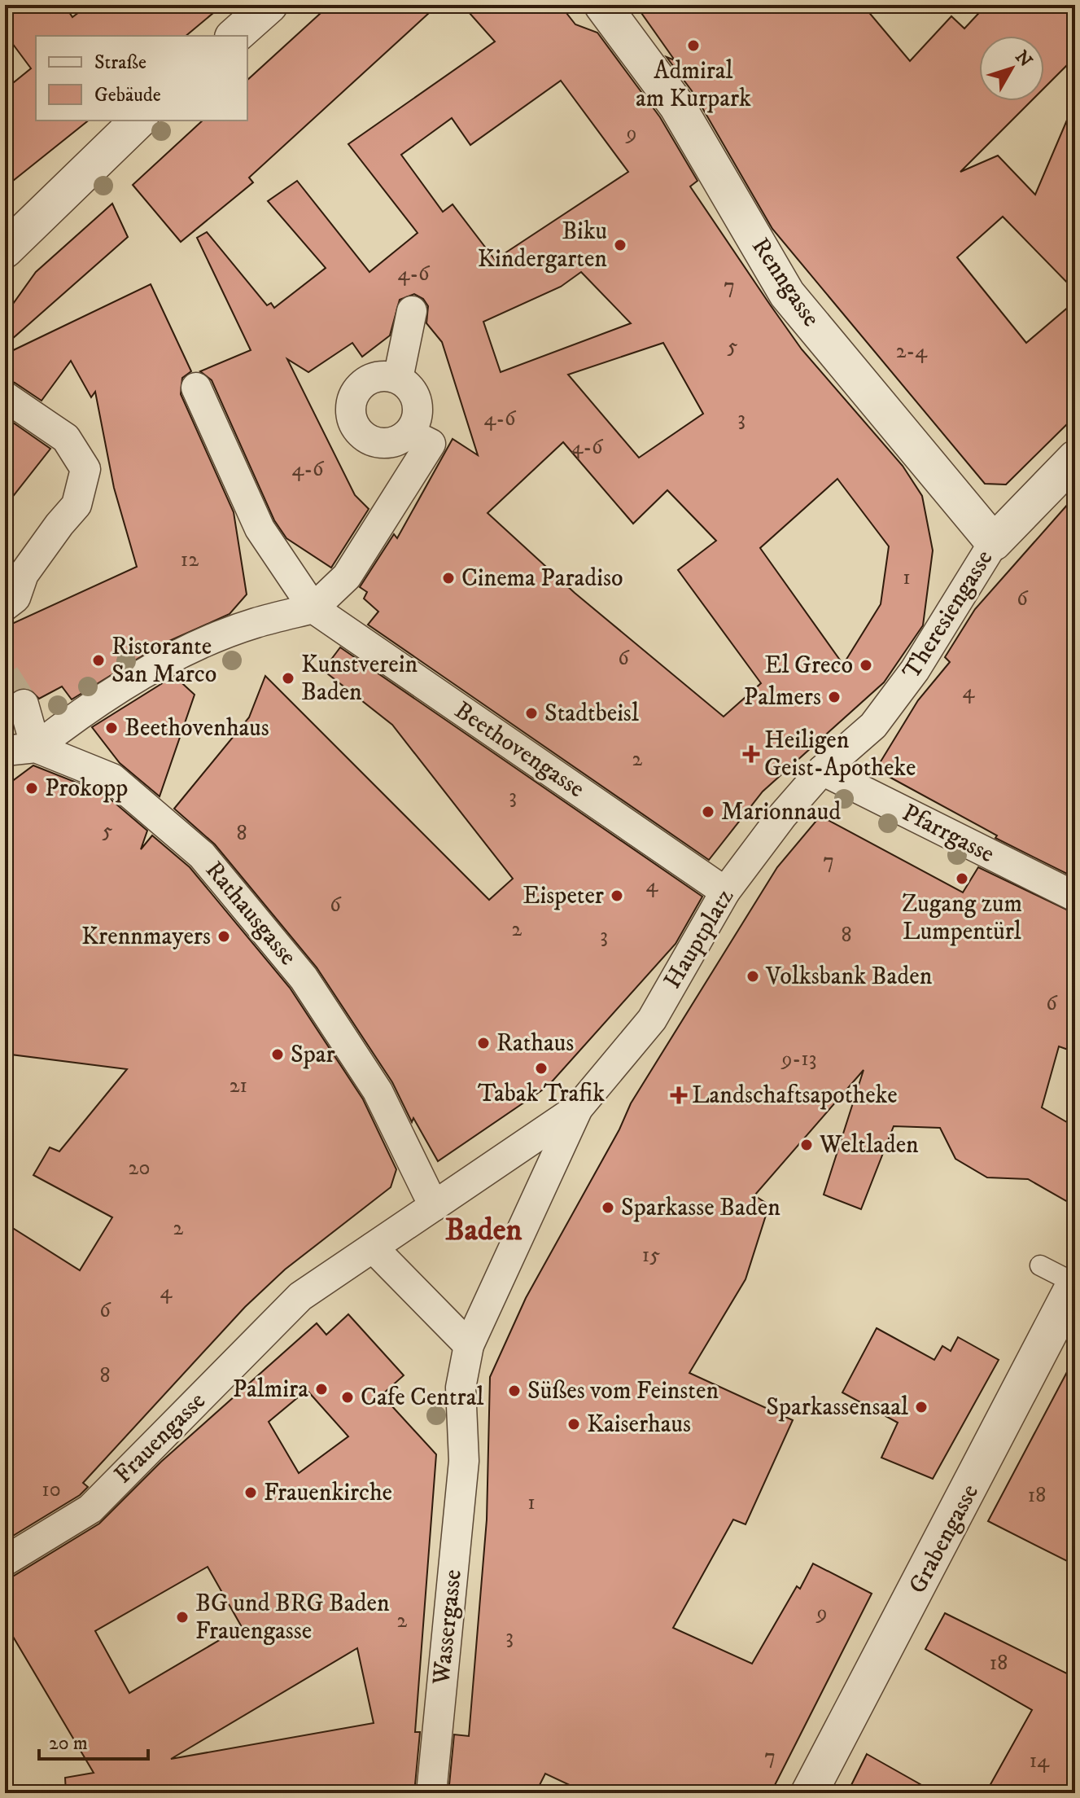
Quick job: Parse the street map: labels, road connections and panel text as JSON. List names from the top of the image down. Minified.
{"streets":{"street":["Renngasse","Theresiengasse","Beethovengasse","Pfarrgasse","Rathausgasse","Hauptplatz","Frauengasse","Grabengasse","Wassergasse"]},"crossings":[["Renngasse","Theresiengasse"],["Theresiengasse","Pfarrgasse"],["Theresiengasse","Hauptplatz"],["Beethovengasse","Hauptplatz"],["Pfarrgasse","Hauptplatz"],["Rathausgasse","Hauptplatz"],["Hauptplatz","Frauengasse"],["Hauptplatz","Wassergasse"]],"districts":["Baden"],"places":{"other":["Admiral am Kurpark","Biku Kindergarten","Cinema Paradiso","Ristorante San Marco","El Greco","Kunstverein Baden","Palmers","Stadtbeisl","Beethovenhaus","Prokopp","Marionnaud","Zugang zum Lumpentürl","Eispeter","Krennmayers","Volksbank Baden","Rathaus","Spar","Tabak Trafik","Weltladen","Sparkasse Baden","Palmira","Süßes vom Feinsten","Cafe Central","Sparkassensaal","Kaiserhaus","Frauenkirche","BG und BRG Baden Frauengasse"],"health":["Heiligen Geist-Apotheke","Landschaftsapotheke"]},"house_numbers":["9","4-6","7","5","2-4","4-6","3","4-6","4-6","12","1","6","6","4","2","3","5","8","7","4","6","2","8","3","6","9-13","21","20","2","15","4","6","8","10","18","1","9","2","3","18","7","14"],"legend":["Straße","Gebäude"],"scale_bar":"20 m","north":"top right"}
